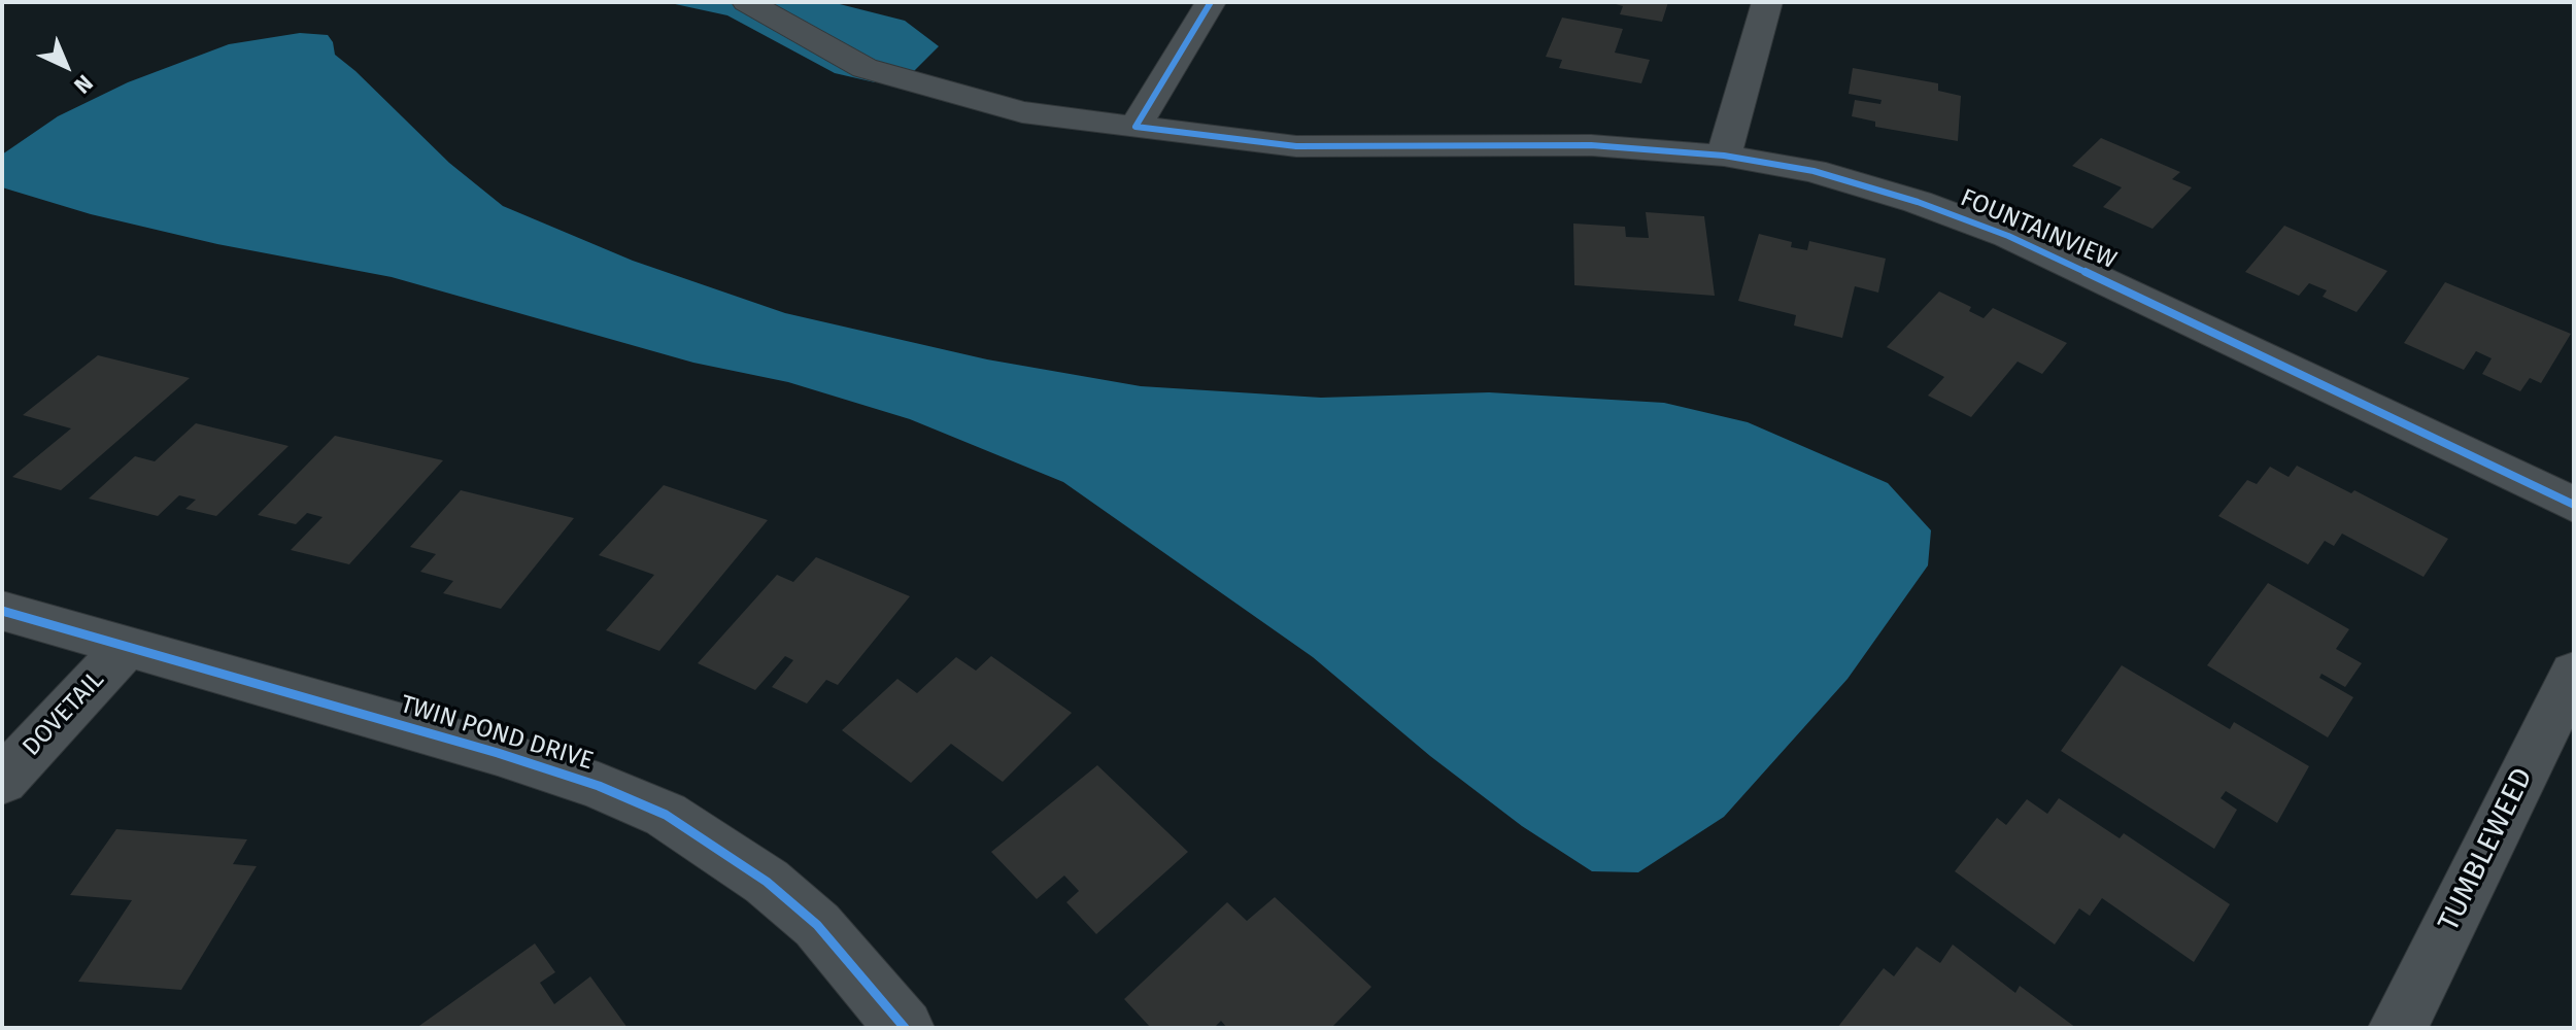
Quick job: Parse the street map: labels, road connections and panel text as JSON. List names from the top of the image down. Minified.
{"streets":{"street":["FOUNTAINVIEW","DOVETAIL","TWIN POND DRIVE","TUMBLEWEED"]},"crossings":[["DOVETAIL","TWIN POND DRIVE"]],"north":"bottom right"}
